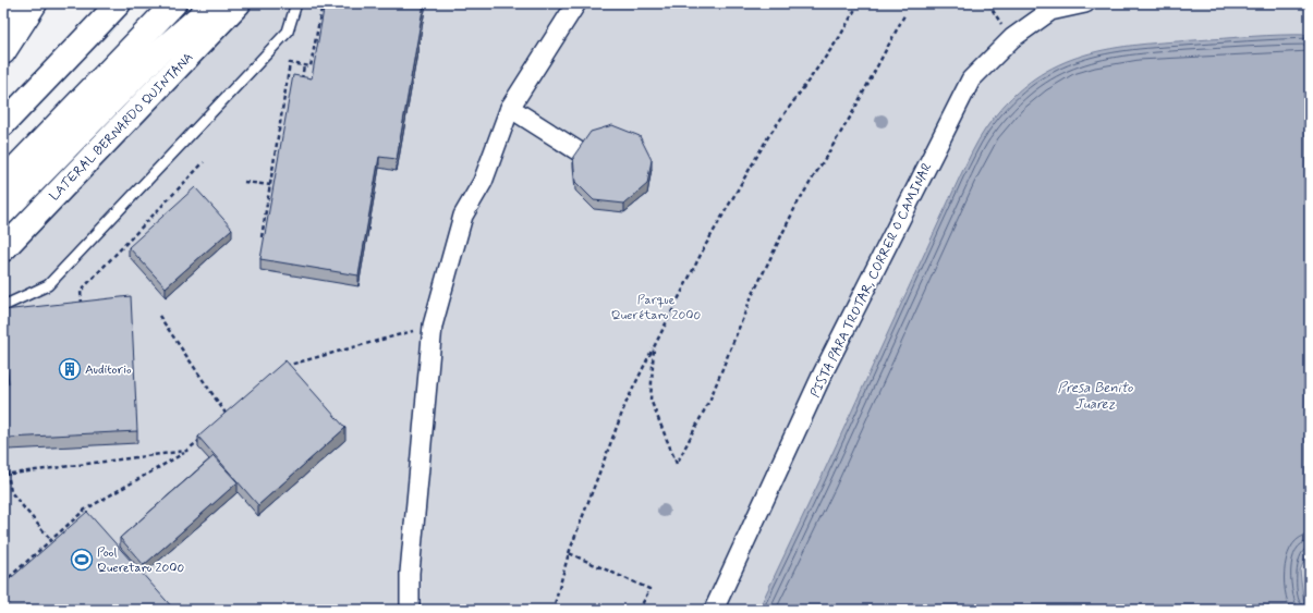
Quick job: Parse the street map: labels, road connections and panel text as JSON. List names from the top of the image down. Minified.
{"streets":{"main road":["LATERAL BERNARDO QUINTANA"],"street":["PISTA PARA TROTAR, CORRER O CAMINAR"]},"water":["Presa Benito Juarez"],"parks":["Parque Querétaro 2000"],"places":{"building":["Auditorio"],"sports":["Pool Queretaro 2000"]}}
